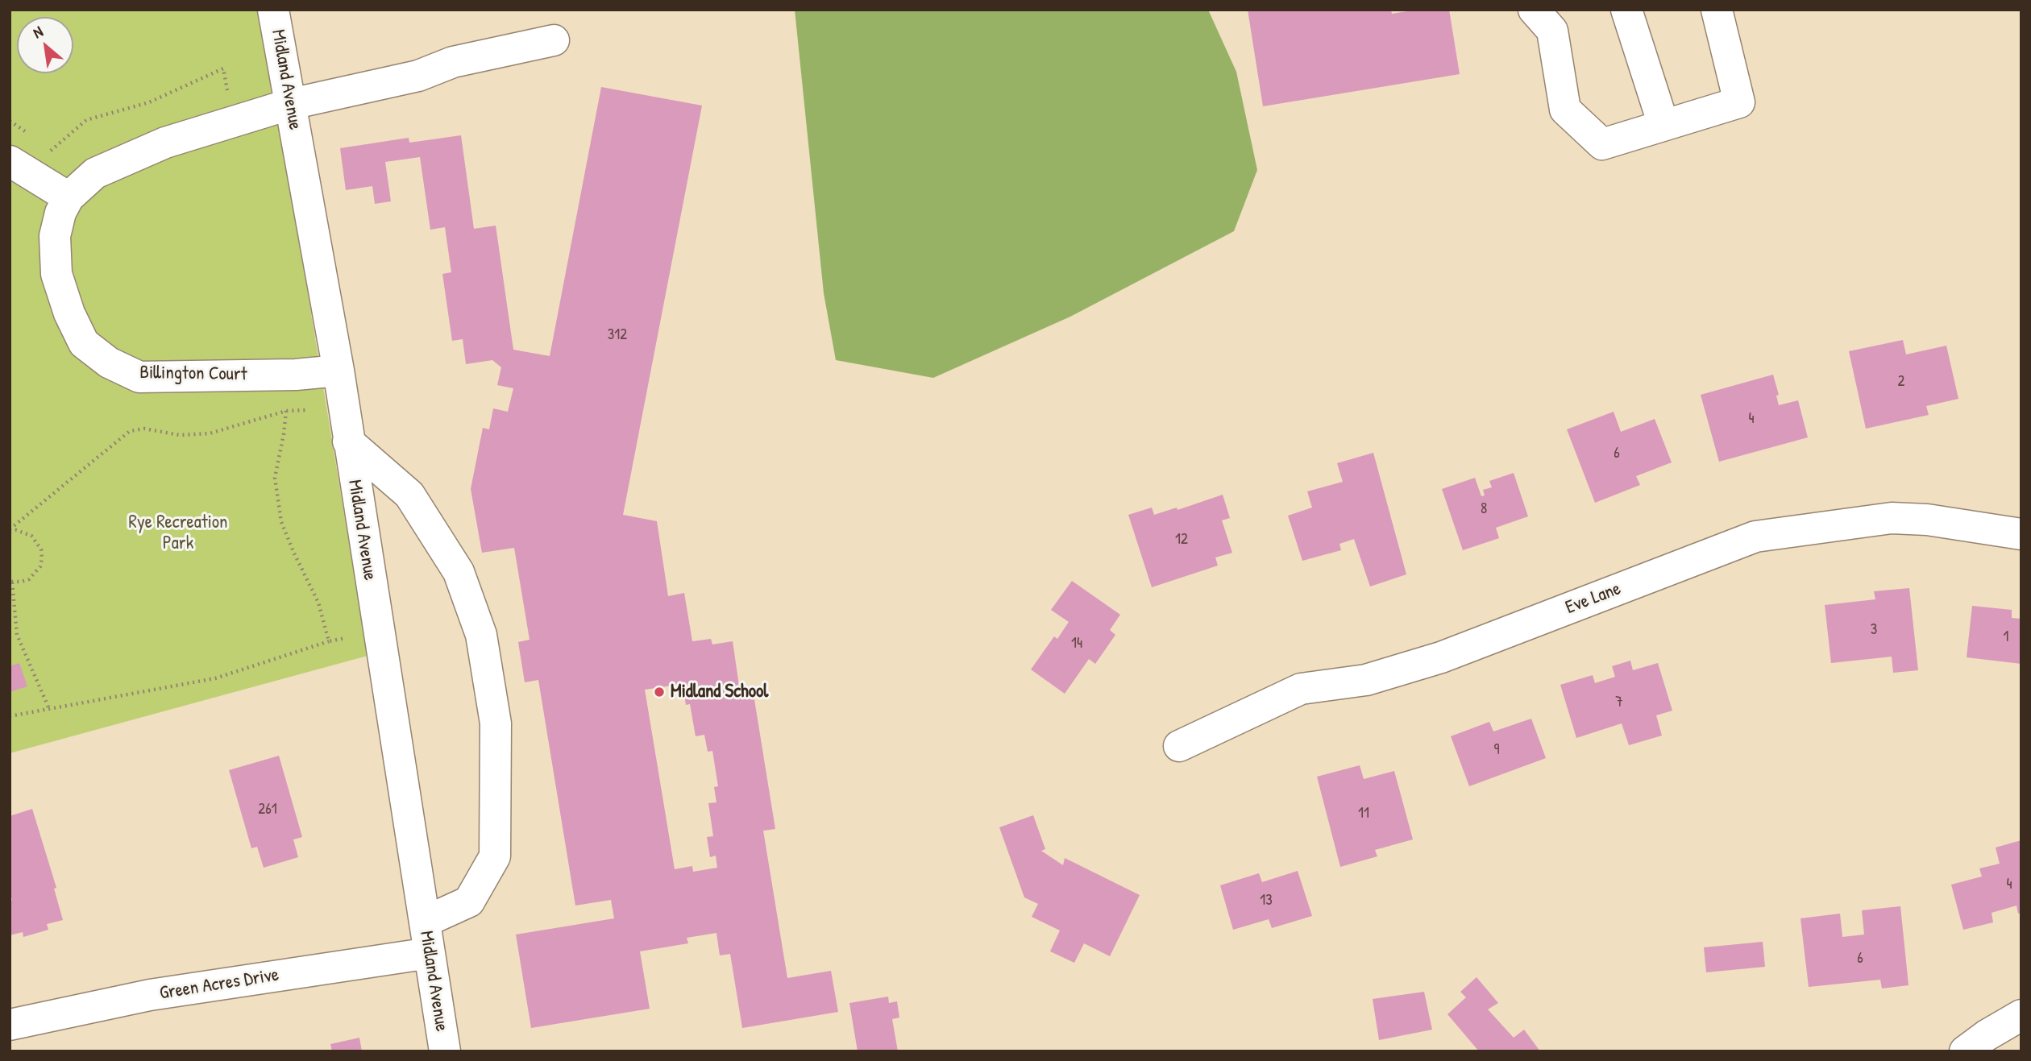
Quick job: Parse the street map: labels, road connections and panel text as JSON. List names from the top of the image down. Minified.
{"streets":{"street":["Midland Avenue","Billington Court","Eve Lane","Green Acres Drive"]},"crossings":[["Midland Avenue","Billington Court"],["Midland Avenue","Green Acres Drive"]],"parks":["Rye Recreation Park"],"places":["Midland School"],"house_numbers":["312","2","4","6","8","12","3","1","14","7","9","261","11","4","13","6"],"north":"top left"}
